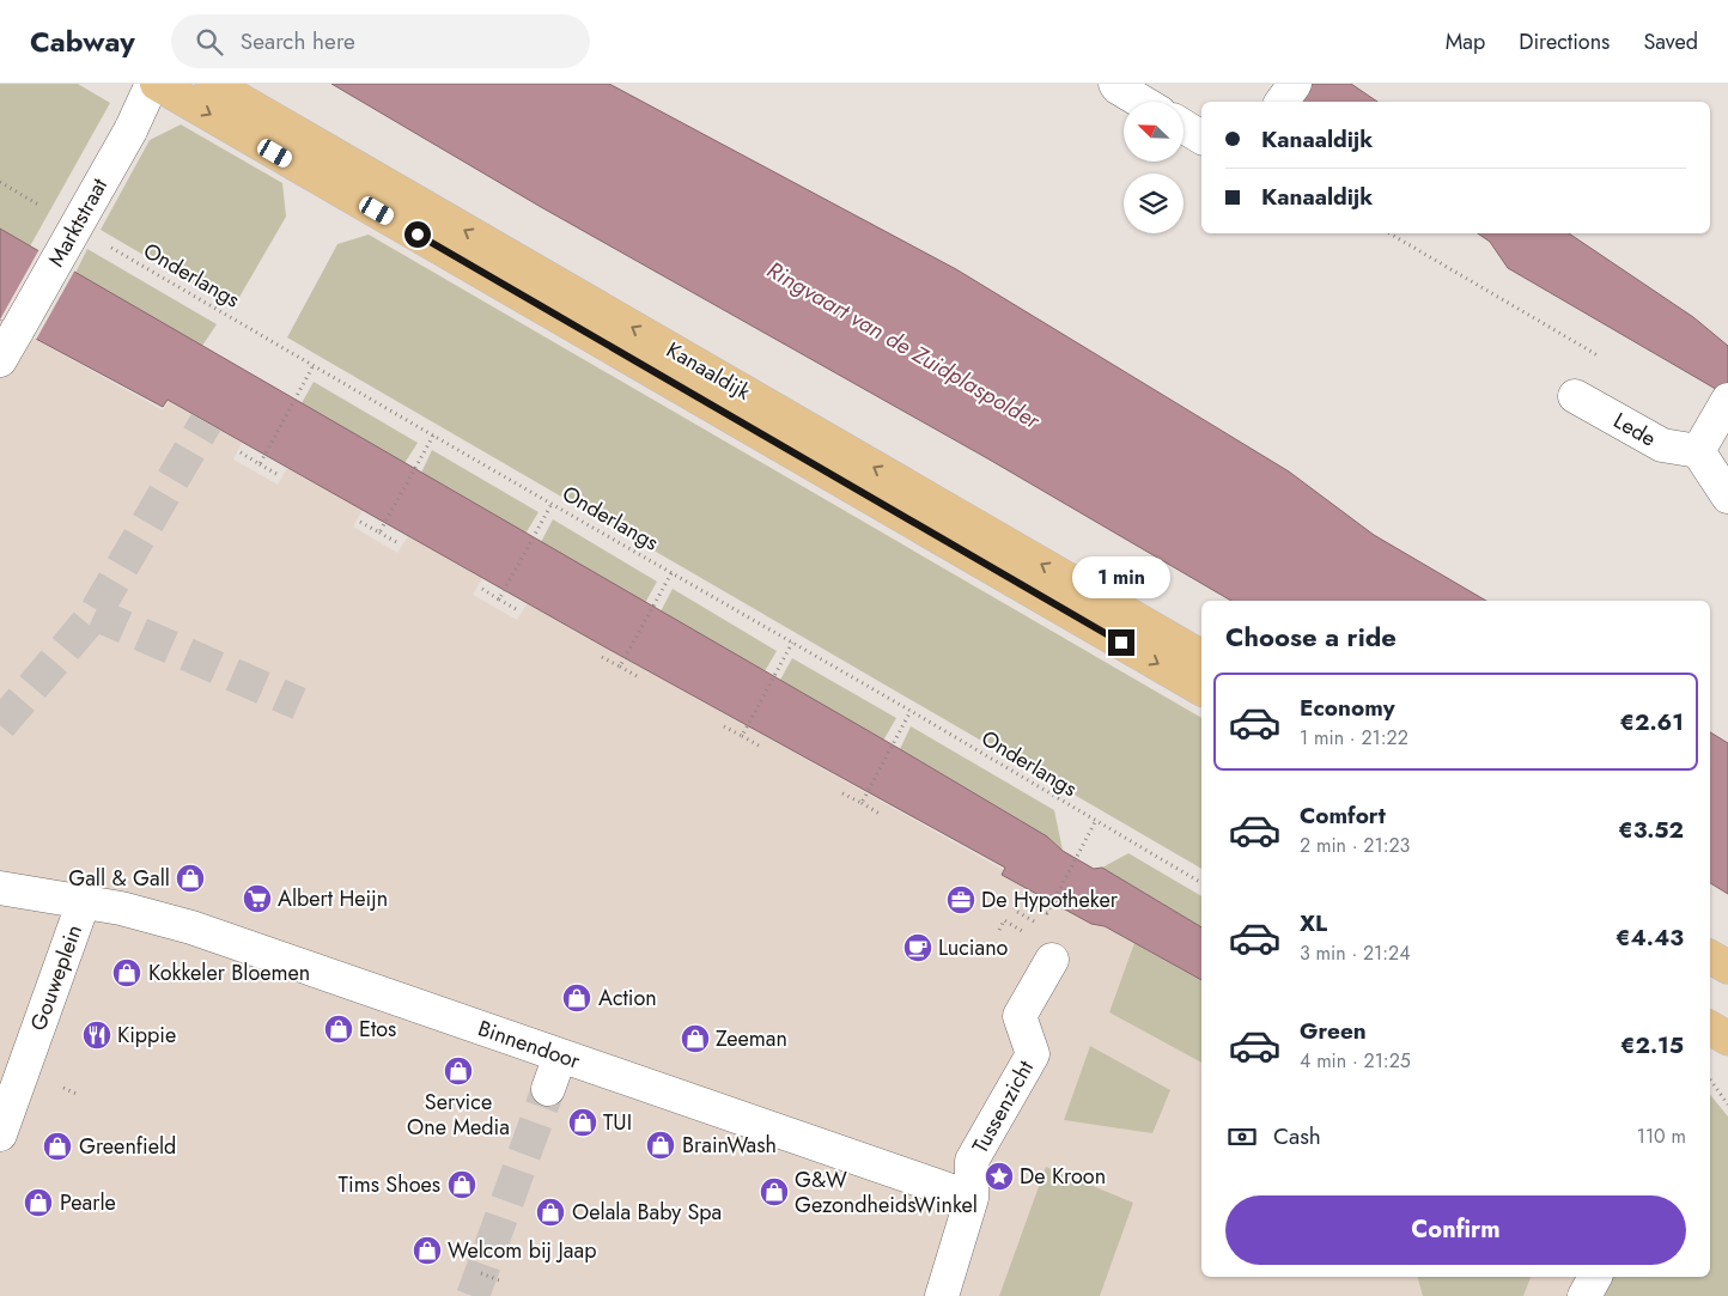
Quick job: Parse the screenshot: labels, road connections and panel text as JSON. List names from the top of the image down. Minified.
{"streets":{"main road":["Kanaaldijk"],"street":["Marktstraat","Lede","Gouweplein","Binnendoor","Tussenzicht"],"path":["Onderlangs"]},"crossings":[["Marktstraat","Kanaaldijk"],["Gouweplein","Binnendoor"],["Binnendoor","Tussenzicht"]],"water":["Ringvaart van de Zuidplaspolder"],"places":{"shop":["Gall & Gall","Kokkeler Bloemen","Action","Etos","Zeeman","Service One Media","TUI","BrainWash","Greenfield","Tims Shoes","G&W GezondheidsWinkel","Pearle","Oelala Baby Spa","Welcom bij Jaap"],"supermarket":["Albert Heijn"],"office":["De Hypotheker"],"cafe":["Luciano"],"restaurant":["Kippie"],"place":["De Kroon"]},"north":"top left","page":{"header":"Cabway","search":"Search here","nav":["Map","Directions","Saved"],"banner":["Kanaaldijk","Kanaaldijk"],"bubble":"1 min","heading":"Choose a ride","list":[{"name":"Economy","note":"1 min · 21:22","value":"€2.61"},{"name":"Comfort","note":"2 min · 21:23","value":"€3.52"},{"name":"XL","note":"3 min · 21:24","value":"€4.43"},{"name":"Green","note":"4 min · 21:25","value":"€2.15"}],"pay":["Cash","110 m"],"buttons":"Confirm"}}
